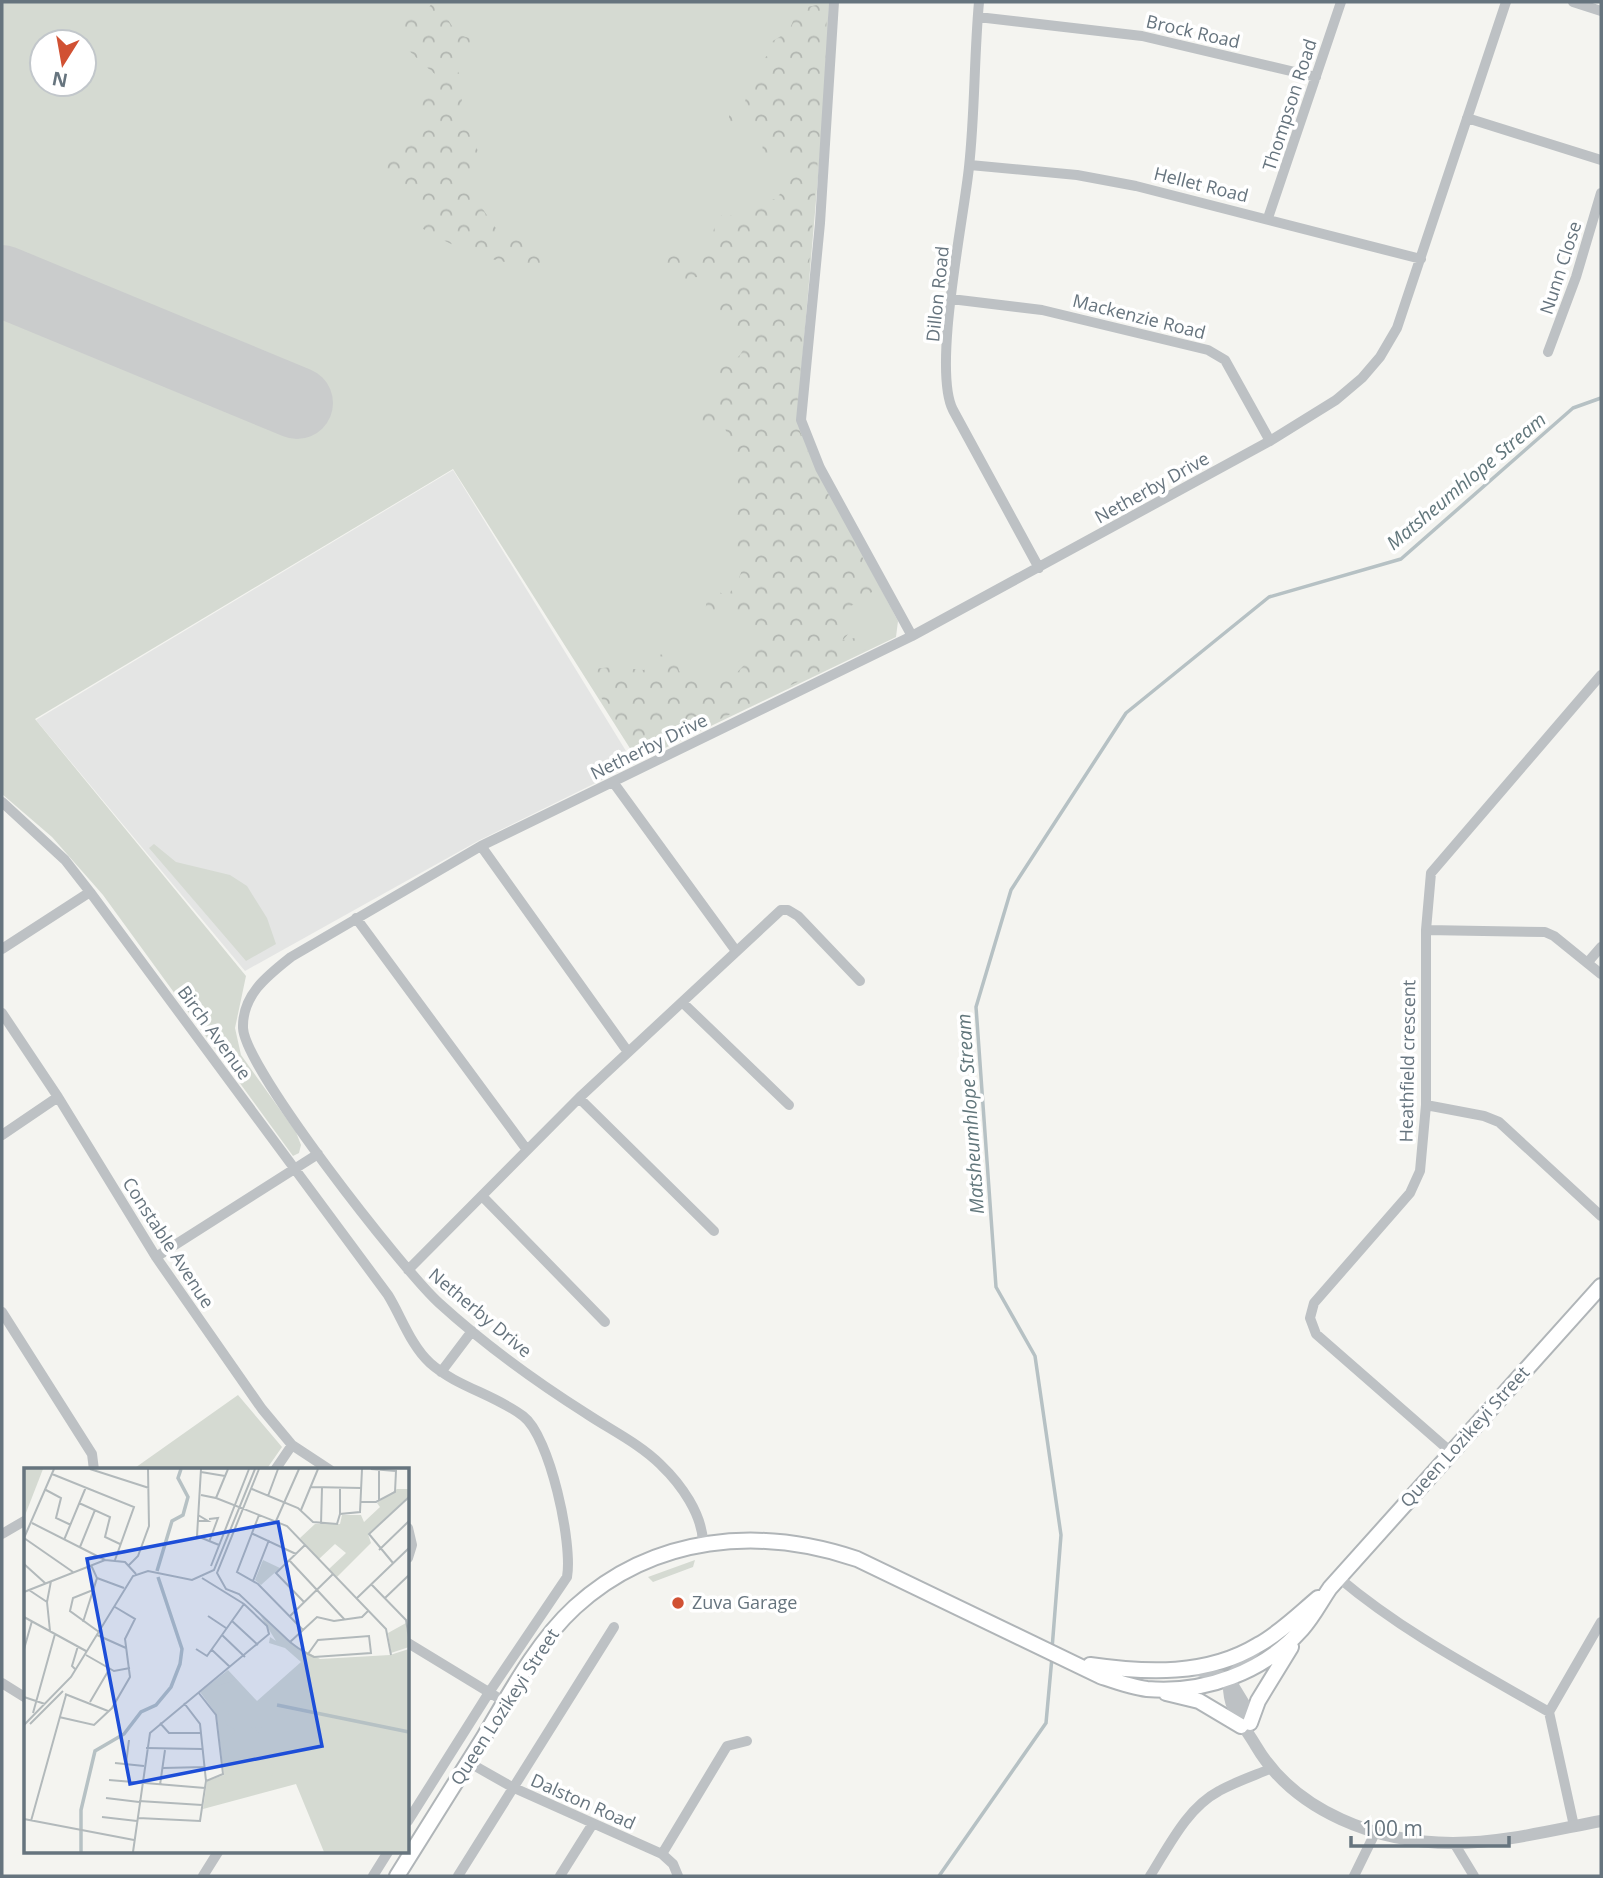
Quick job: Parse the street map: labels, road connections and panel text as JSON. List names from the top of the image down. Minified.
{"streets":{"main road":["Queen Lozikeyi Street"],"street":["Brock Road","Thompson Road","Hellet Road","Nunn Close","Dillon Road","Mackenzie Road","Netherby Drive","Birch Avenue","Heathfield crescent","Constable Avenue","Dalston Road"]},"crossings":[["Brock Road","Thompson Road"],["Brock Road","Dillon Road"],["Thompson Road","Hellet Road"],["Hellet Road","Dillon Road"],["Hellet Road","Netherby Drive"],["Dillon Road","Mackenzie Road"],["Dillon Road","Netherby Drive"],["Mackenzie Road","Netherby Drive"],["Netherby Drive","Queen Lozikeyi Street"],["Heathfield crescent","Queen Lozikeyi Street"],["Queen Lozikeyi Street","Dalston Road"]],"water":["Matsheumhlope Stream"],"places":["Zuva Garage"],"scale_bar":"100 m","north":"bottom"}
